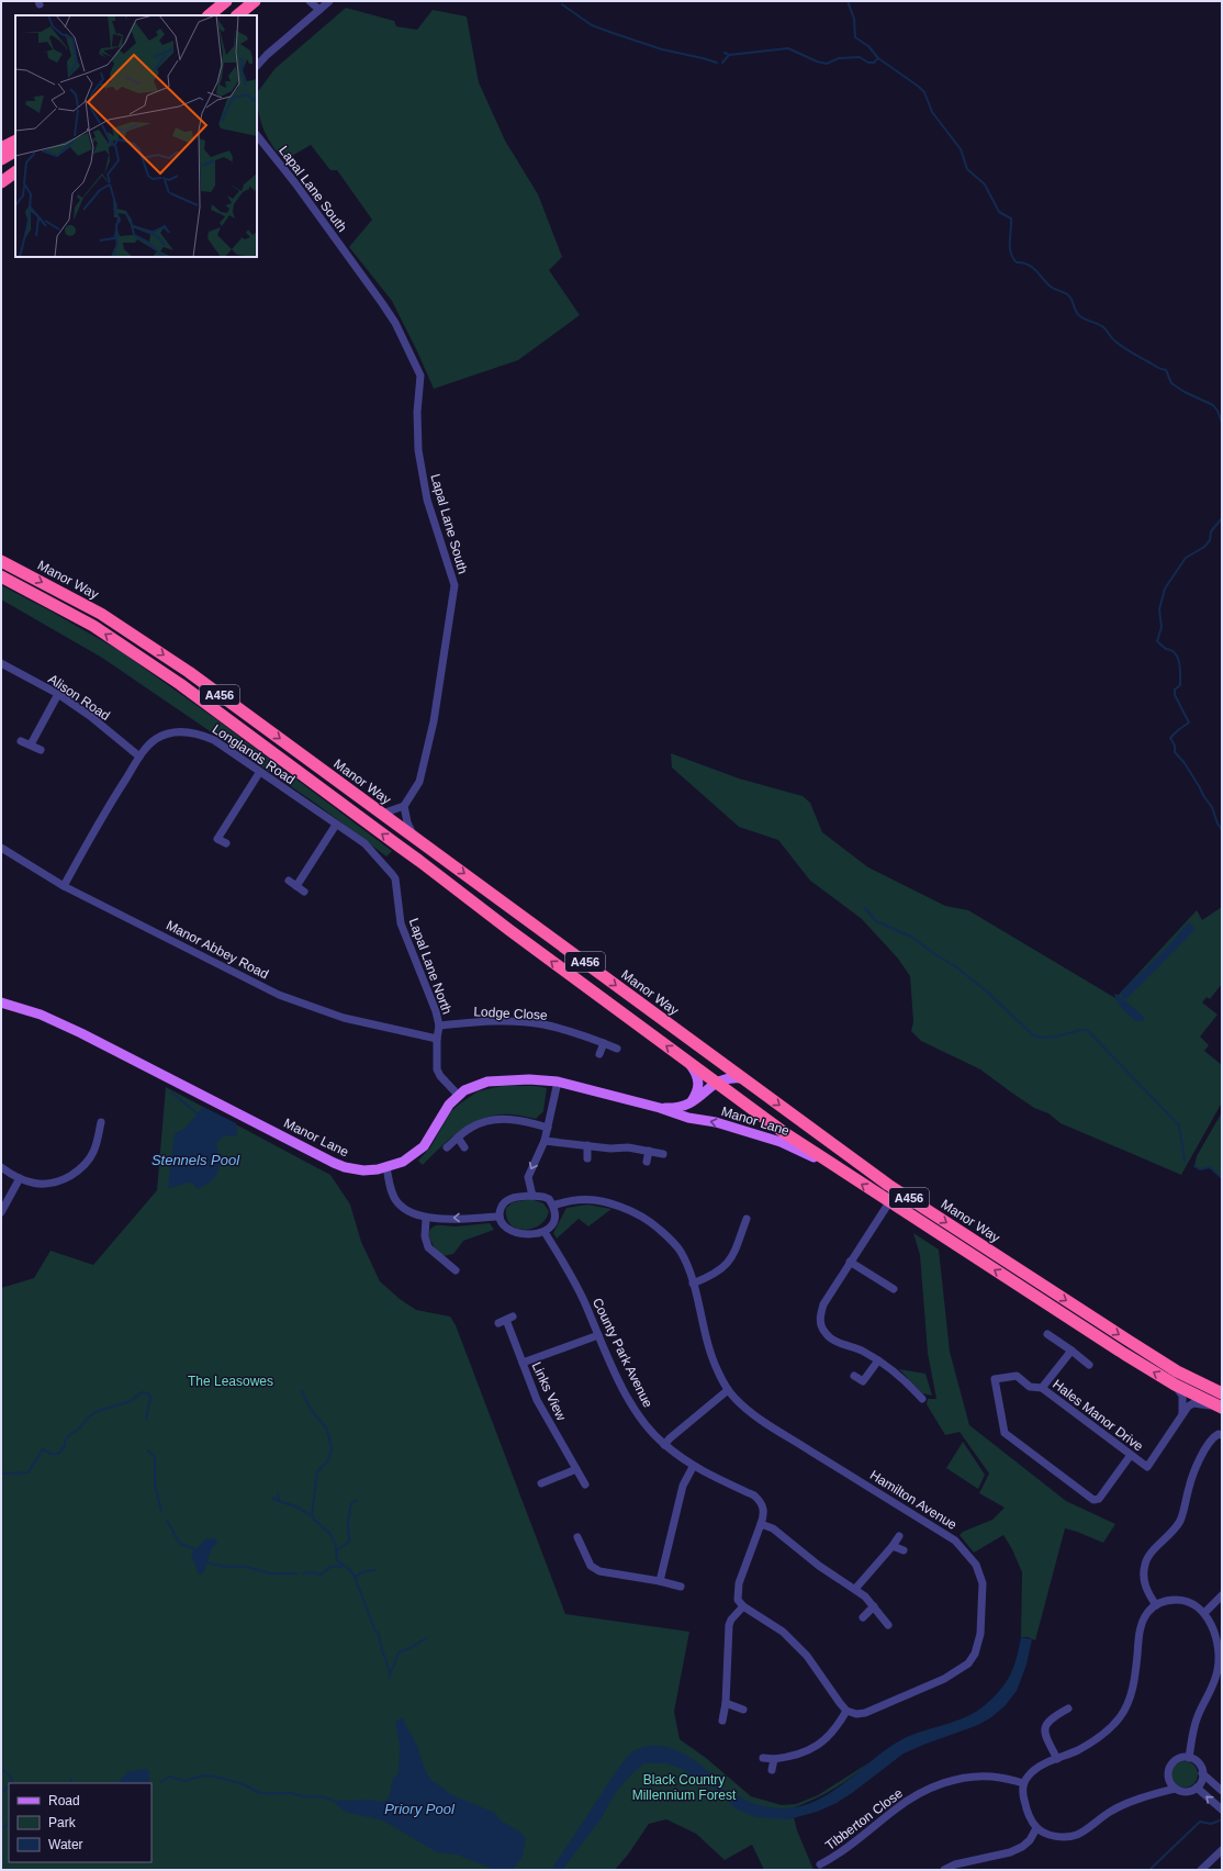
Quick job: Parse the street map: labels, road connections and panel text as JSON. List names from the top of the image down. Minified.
{"streets":{"highway":["Manor Way","A456"],"main road":["Manor Lane"],"street":["Lapal Lane South","Alison Road","Longlands Road","Manor Abbey Road","Lapal Lane North","Lodge Close","County Park Avenue","Links View","Hales Manor Drive","Hamilton Avenue","Tibberton Close"]},"crossings":[["Manor Way","Manor Lane"],["Alison Road","Longlands Road"],["Longlands Road","Manor Abbey Road"],["Longlands Road","Lapal Lane North"],["Manor Abbey Road","Lapal Lane North"],["Lapal Lane North","Lodge Close"],["Lapal Lane North","Manor Lane"],["County Park Avenue","Hamilton Avenue"]],"water":["Stennels Pool","Priory Pool"],"parks":["The Leasowes","Black Country Millennium Forest"],"legend":["Road","Park","Water"]}
